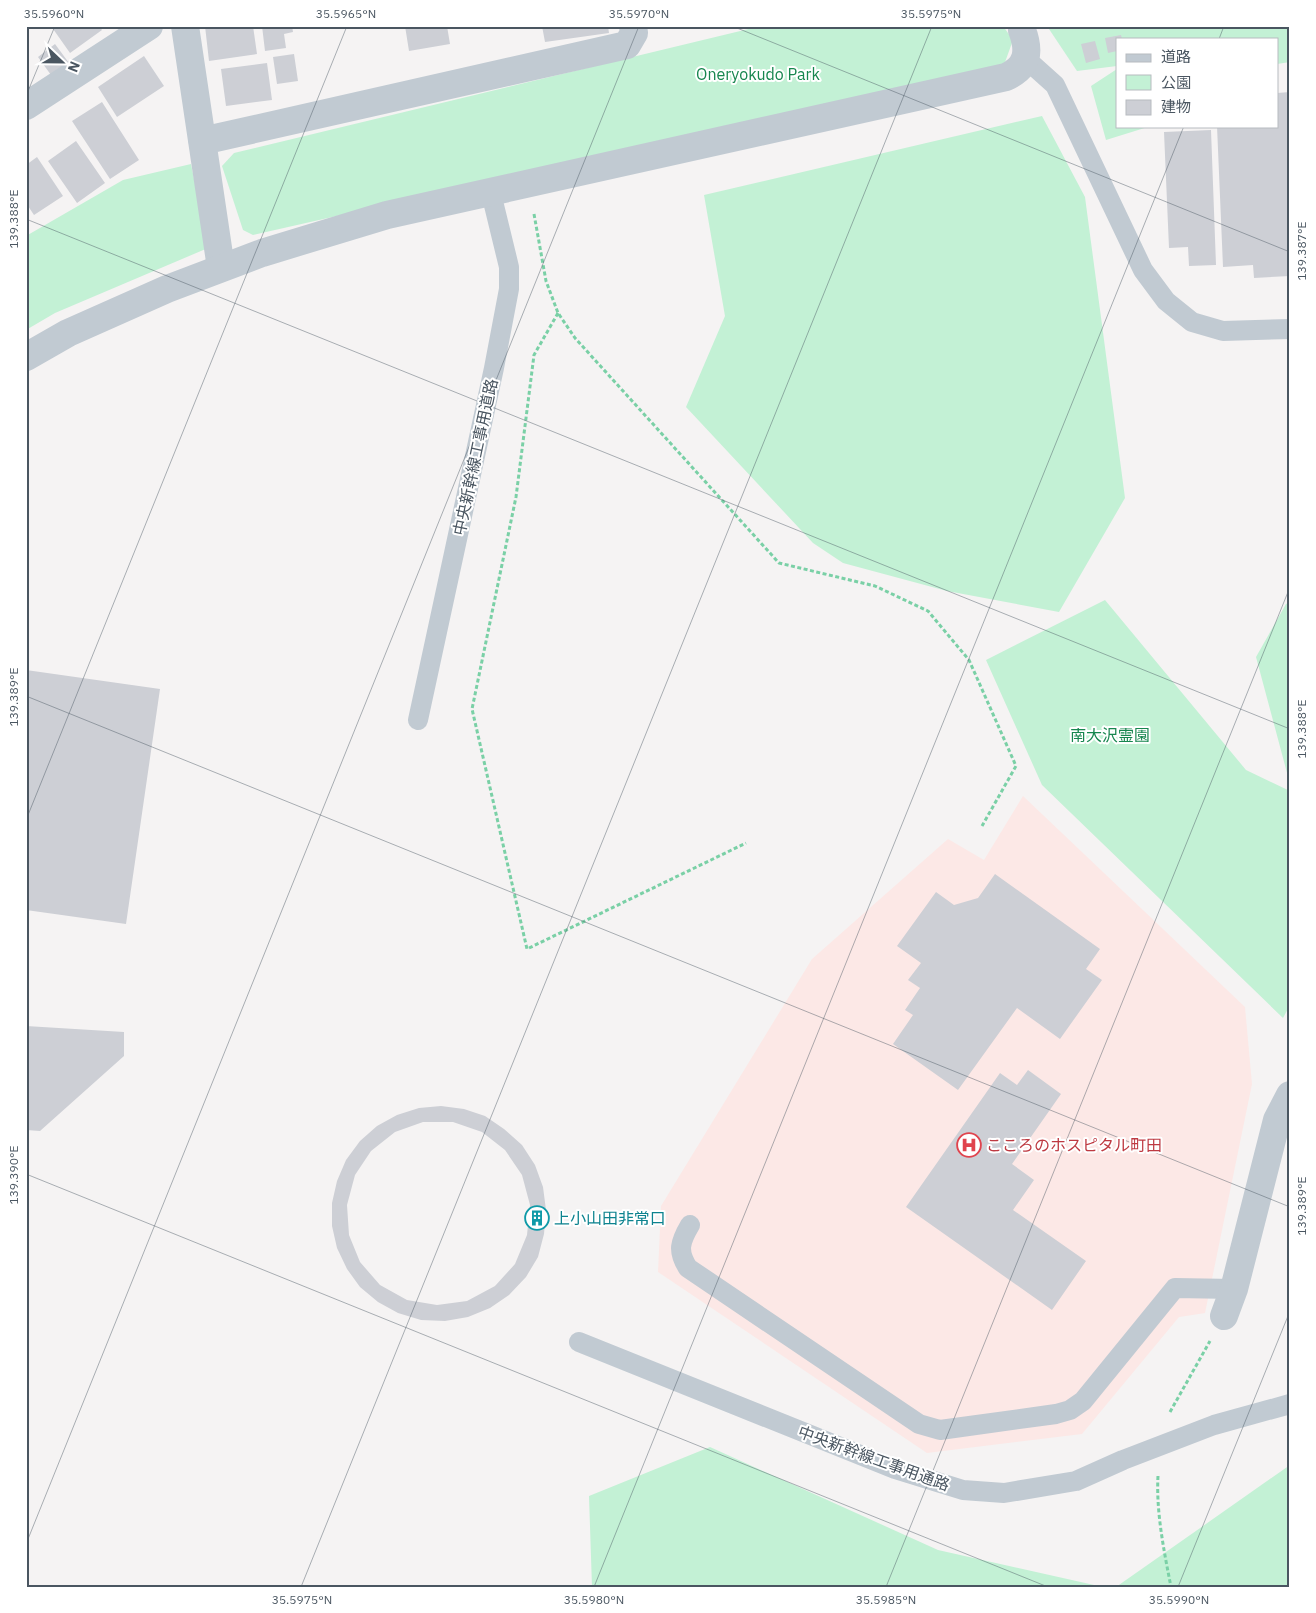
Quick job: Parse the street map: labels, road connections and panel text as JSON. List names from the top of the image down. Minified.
{"streets":{"lane":["中央新幹線工事用道路","中央新幹線工事用通路"]},"parks":["Oneryokudo Park","南大沢霊園"],"places":{"hospital":["こころのホスピタル町田"],"building":["上小山田非常口"]},"legend":["道路","公園","建物"],"north":"right","coordinates":["35.5960°N","35.5965°N","35.5970°N","35.5975°N","139.388°E","139.387°E","139.389°E","139.390°E","35.5980°N","35.5985°N","35.5990°N"]}
